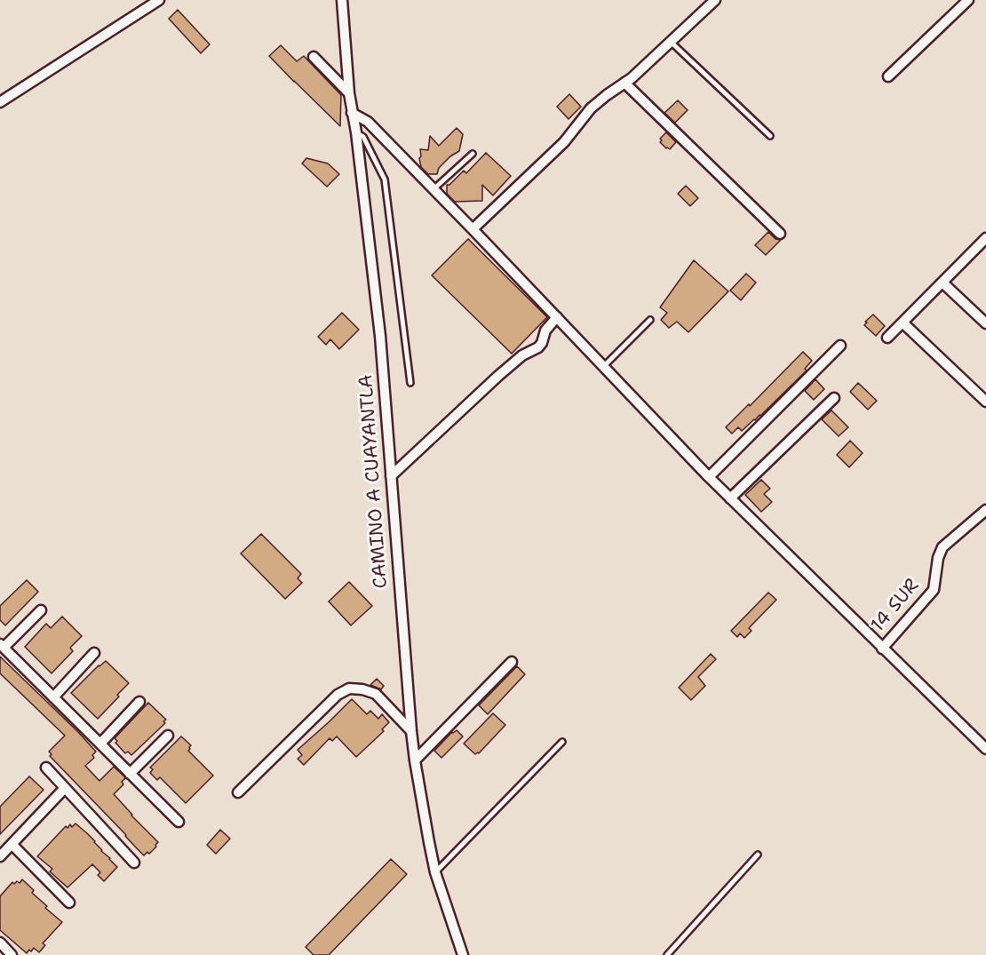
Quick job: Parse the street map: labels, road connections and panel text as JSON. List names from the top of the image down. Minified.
{"streets":{"street":["CAMINO A CUAYANTLA","14 SUR"]}}
